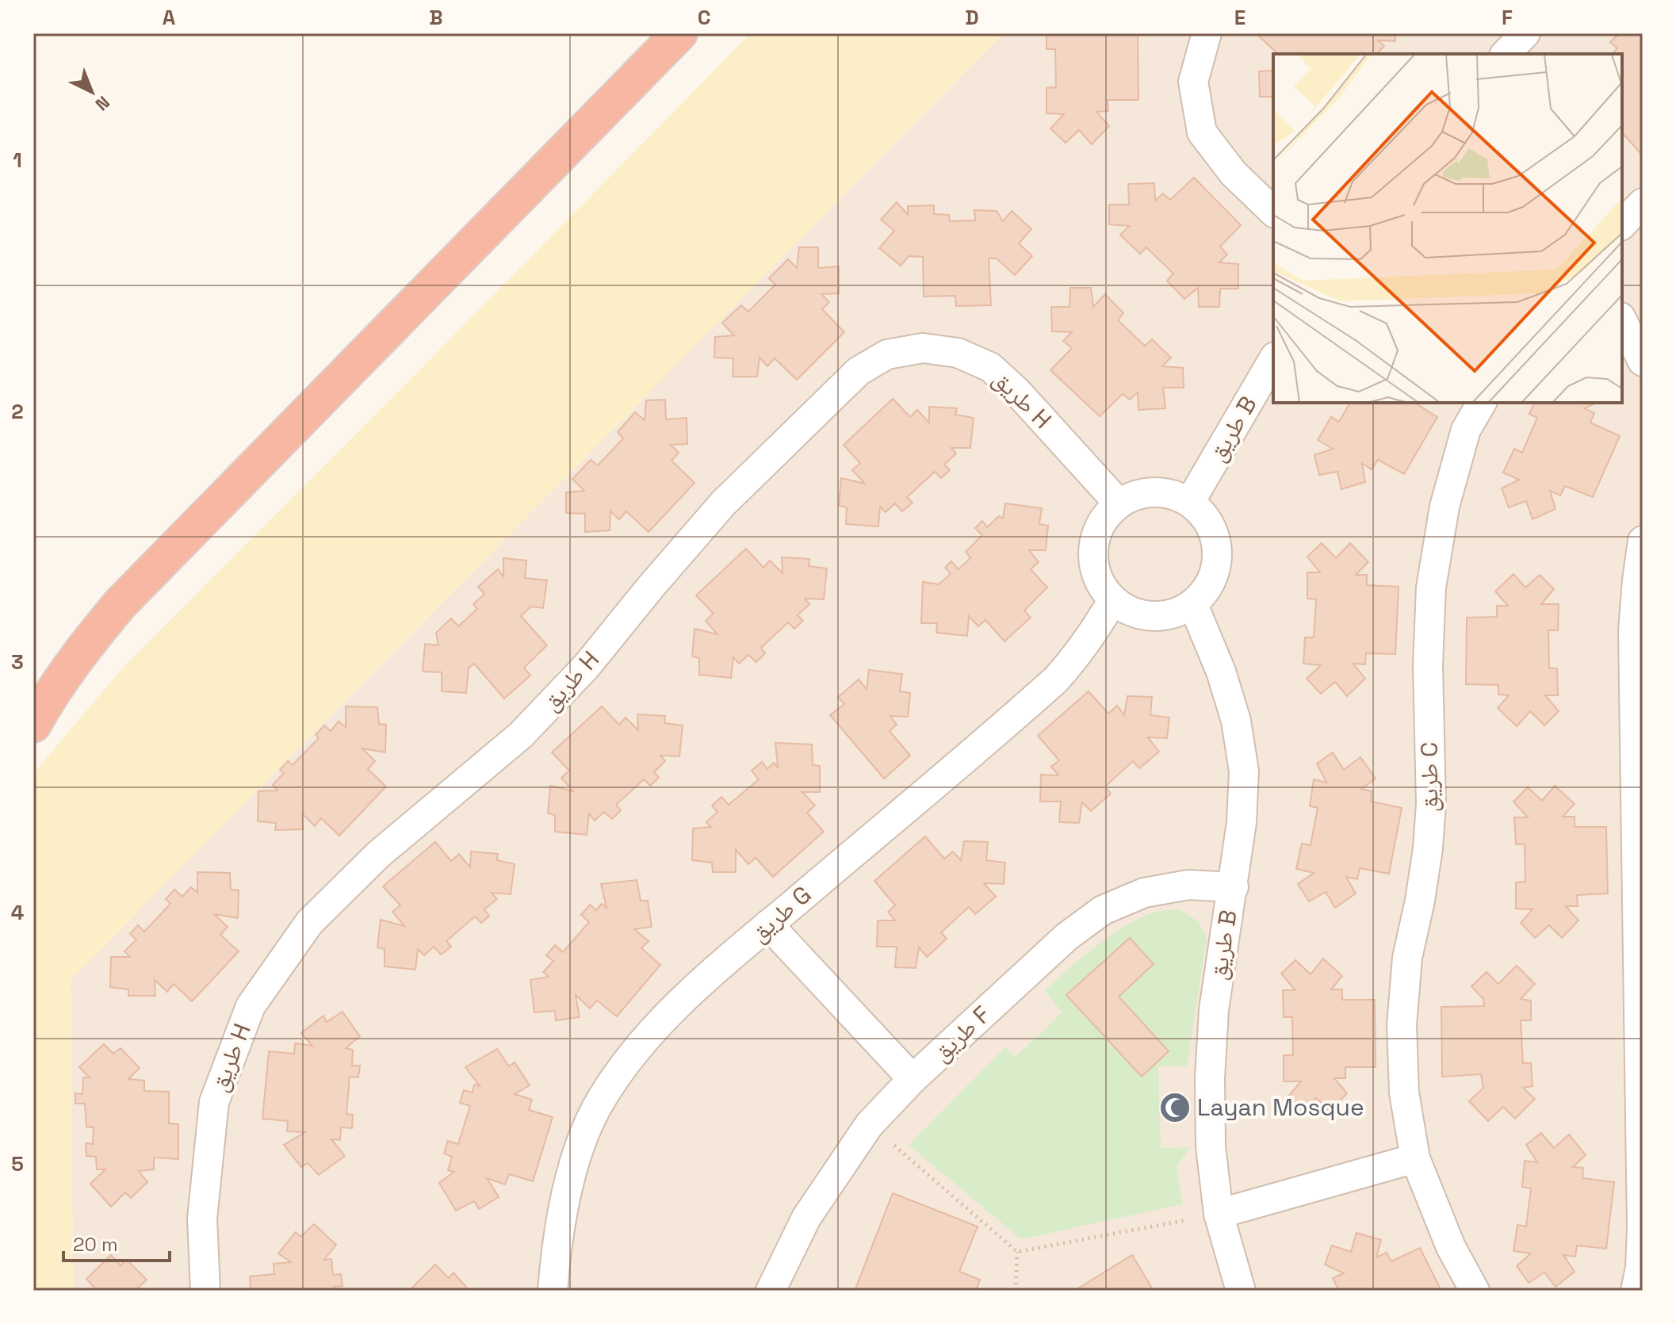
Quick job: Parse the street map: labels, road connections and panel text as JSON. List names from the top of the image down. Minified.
{"streets":{"street":["طريق H","طريق B","طريق C","طريق G","طريق F"]},"crossings":[["طريق H","طريق B"],["طريق H","طريق G"],["طريق B","طريق G"],["طريق B","طريق F"]],"places":{"mosque":["Layan Mosque"]},"scale_bar":"20 m","north":"bottom right","grid":{"columns":["A","B","C","D","E","F"],"rows":["1","2","3","4","5"]}}
